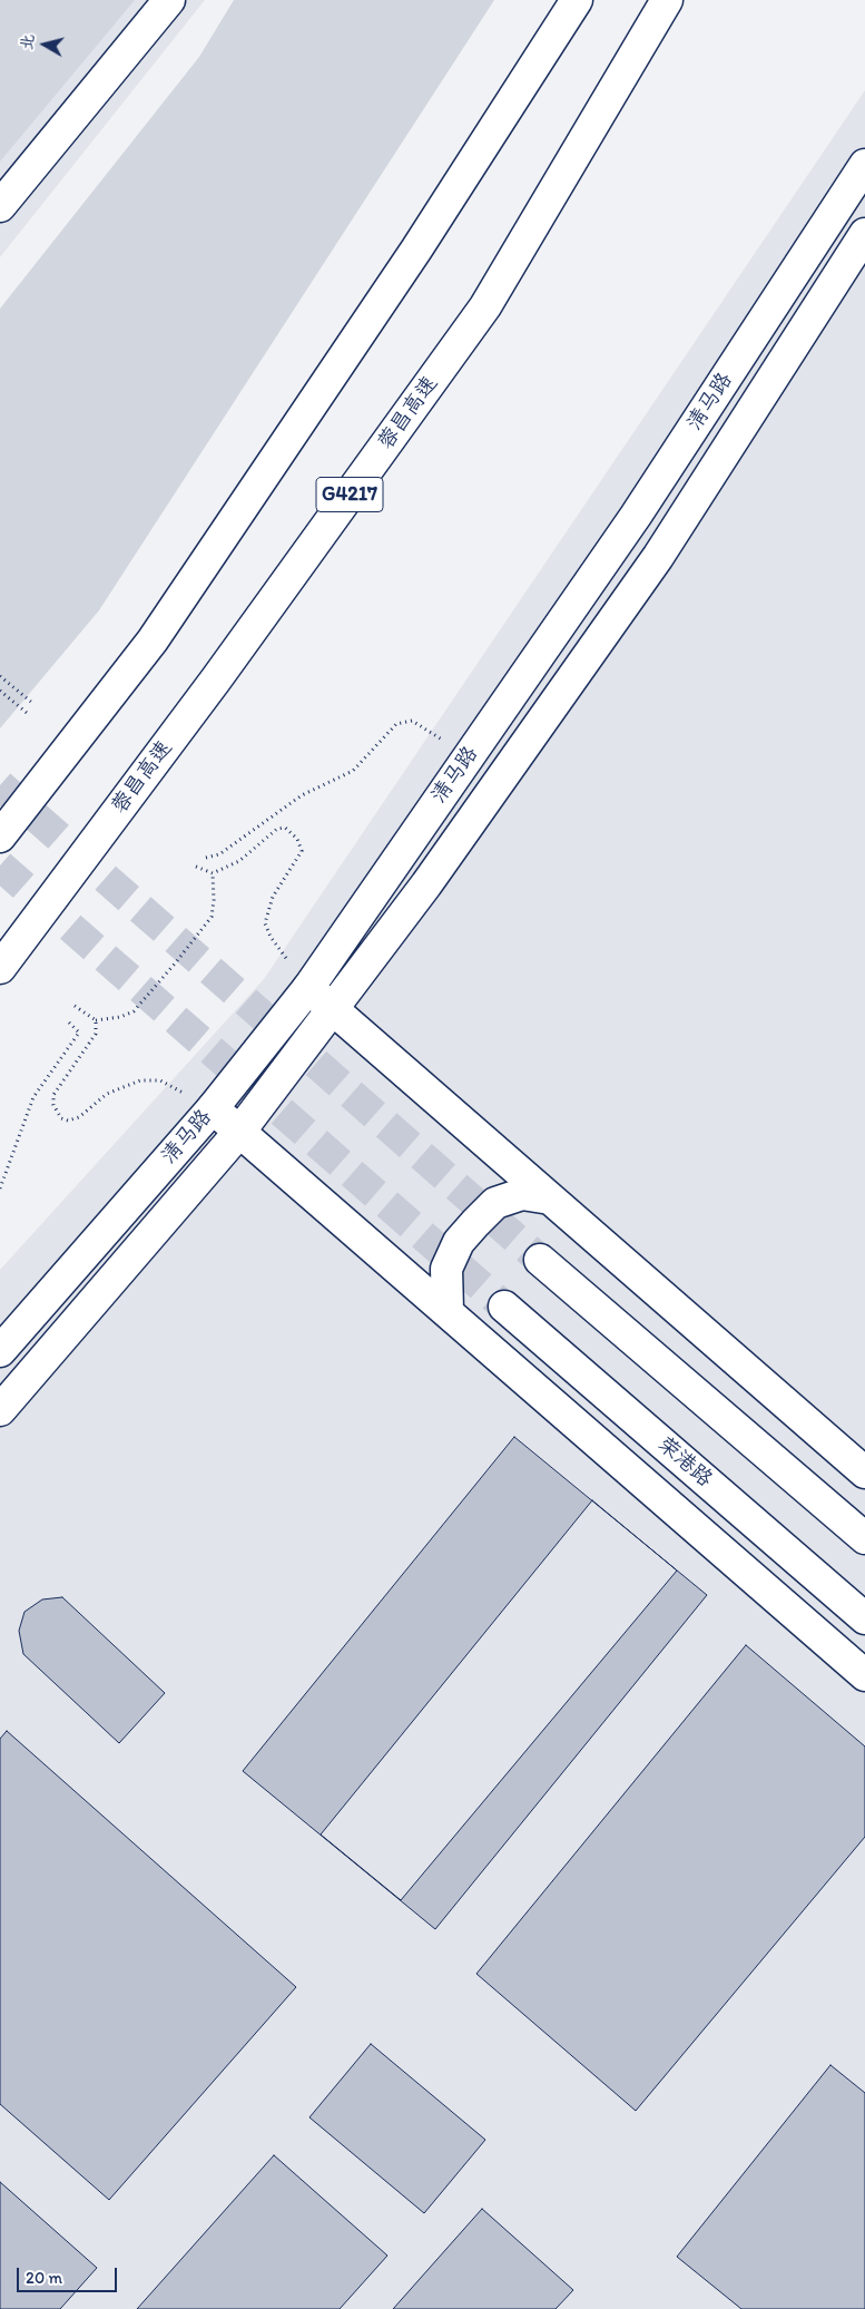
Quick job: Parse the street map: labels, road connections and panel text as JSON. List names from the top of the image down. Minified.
{"streets":{"main road":["清马路","蓉昌高速","G4217","荣港路"]},"scale_bar":"20 m","north":"left"}
